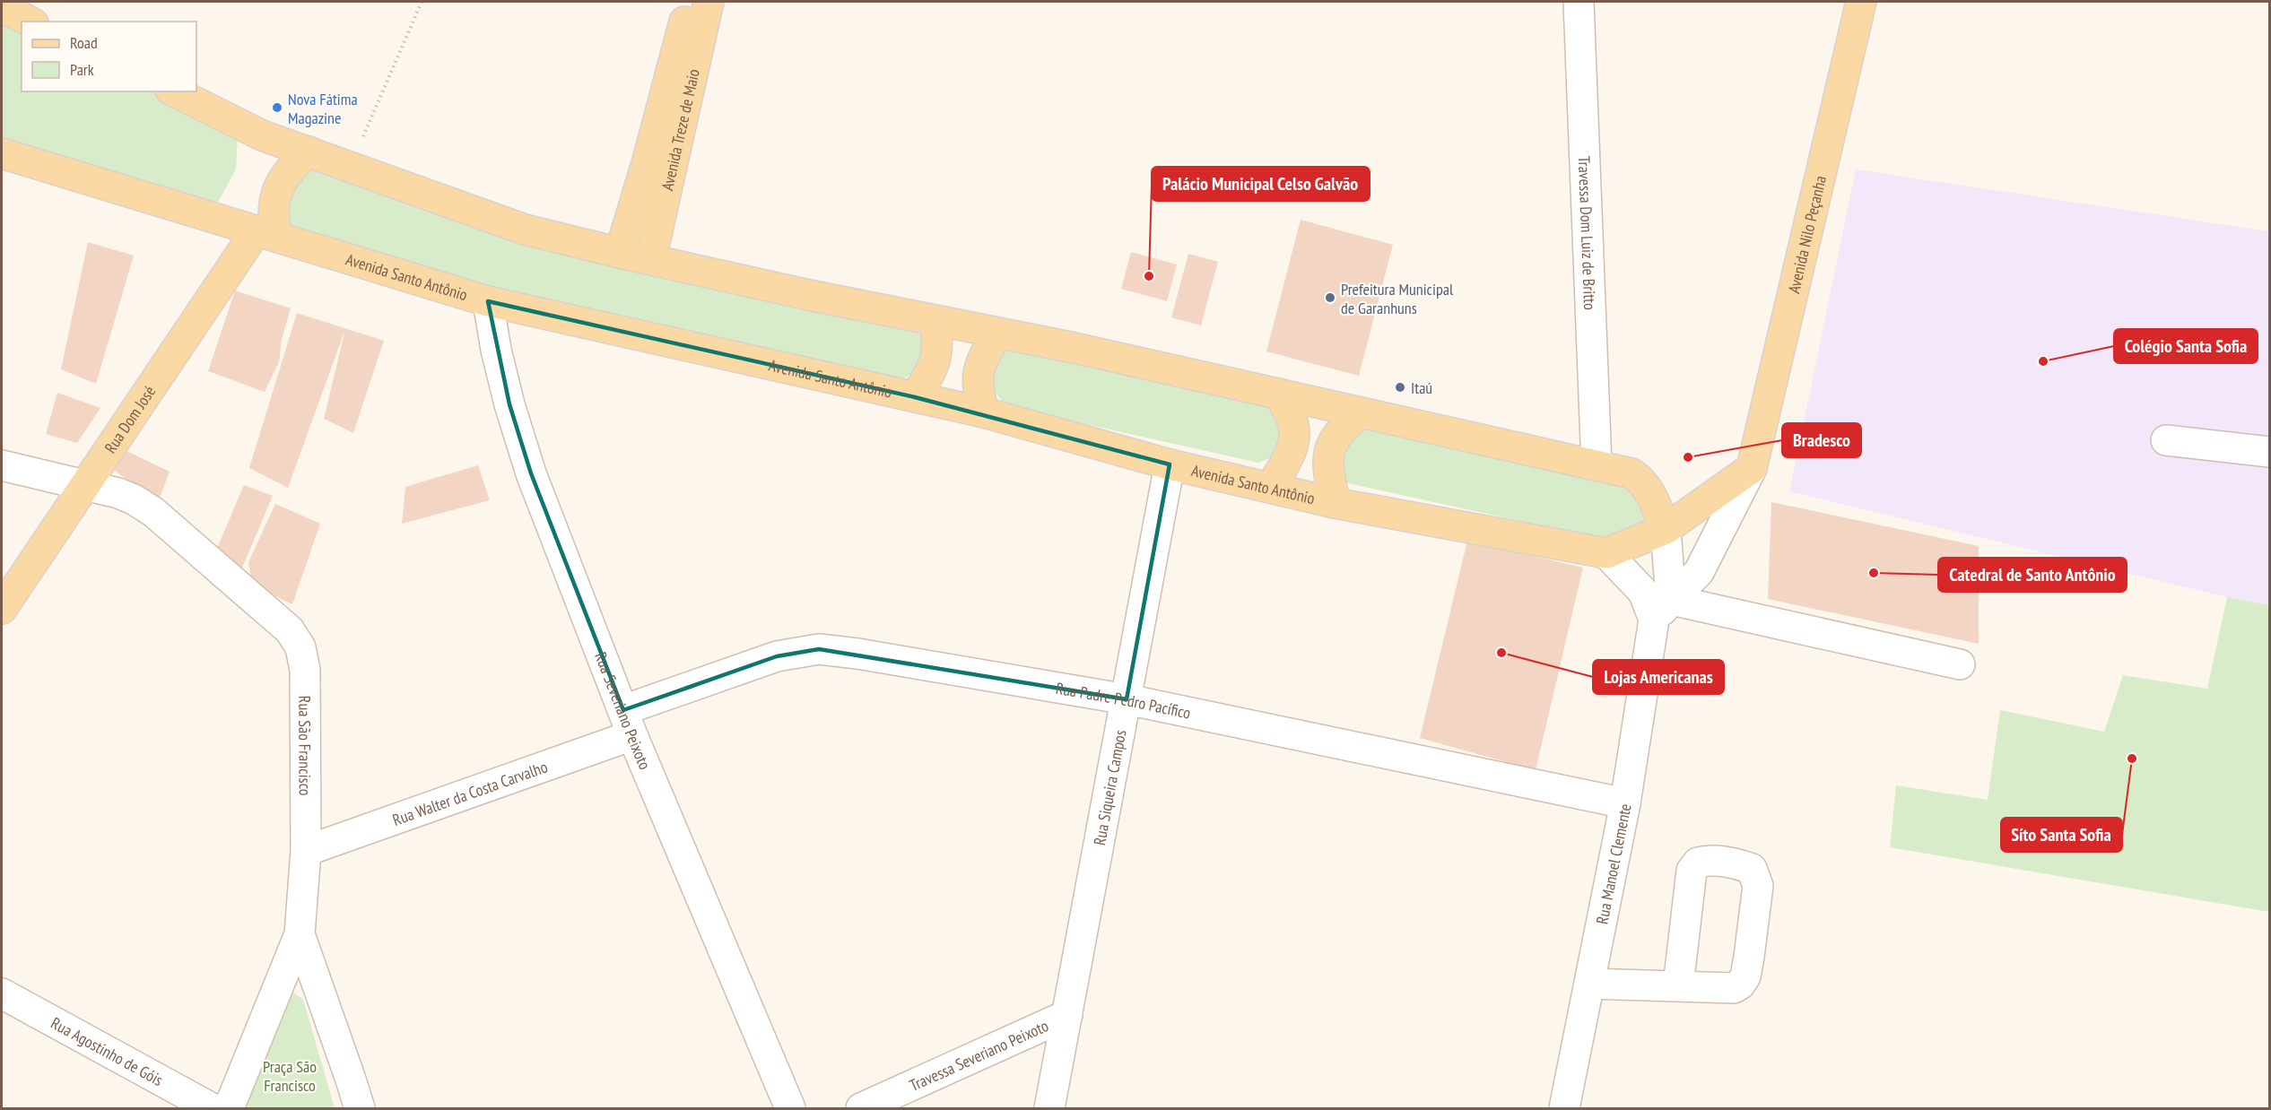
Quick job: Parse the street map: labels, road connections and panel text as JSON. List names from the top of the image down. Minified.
{"streets":{"main road":["Avenida Treze de Maio","Avenida Nilo Peçanha","Avenida Santo Antônio","Rua Dom José"],"street":["Travessa Dom Luiz de Britto","Rua Padre Pedro Pacífico","Rua Severiano Peixoto","Rua São Francisco","Rua Siqueira Campos","Rua Walter da Costa Carvalho","Rua Manoel Clemente","Rua Agostinho de Góis","Travessa Severiano Peixoto"]},"crossings":[["Avenida Santo Antônio","Rua Dom José"],["Avenida Santo Antônio","Rua Severiano Peixoto"],["Avenida Santo Antônio","Rua Siqueira Campos"],["Rua Dom José","Rua São Francisco"],["Rua Padre Pedro Pacífico","Rua Severiano Peixoto"],["Rua Padre Pedro Pacífico","Rua Siqueira Campos"],["Rua Padre Pedro Pacífico","Rua Walter da Costa Carvalho"],["Rua Padre Pedro Pacífico","Rua Manoel Clemente"],["Rua Severiano Peixoto","Rua Walter da Costa Carvalho"],["Rua São Francisco","Rua Walter da Costa Carvalho"],["Rua Siqueira Campos","Travessa Severiano Peixoto"]],"parks":["Praça São Francisco"],"places":["Nova Fátima Magazine","Palácio Municipal Celso Galvão","Prefeitura Municipal de Garanhuns","Colégio Santa Sofia","Itaú","Bradesco","Catedral de Santo Antônio","Lojas Americanas","Síto Santa Sofia"],"legend":["Road","Park"]}
